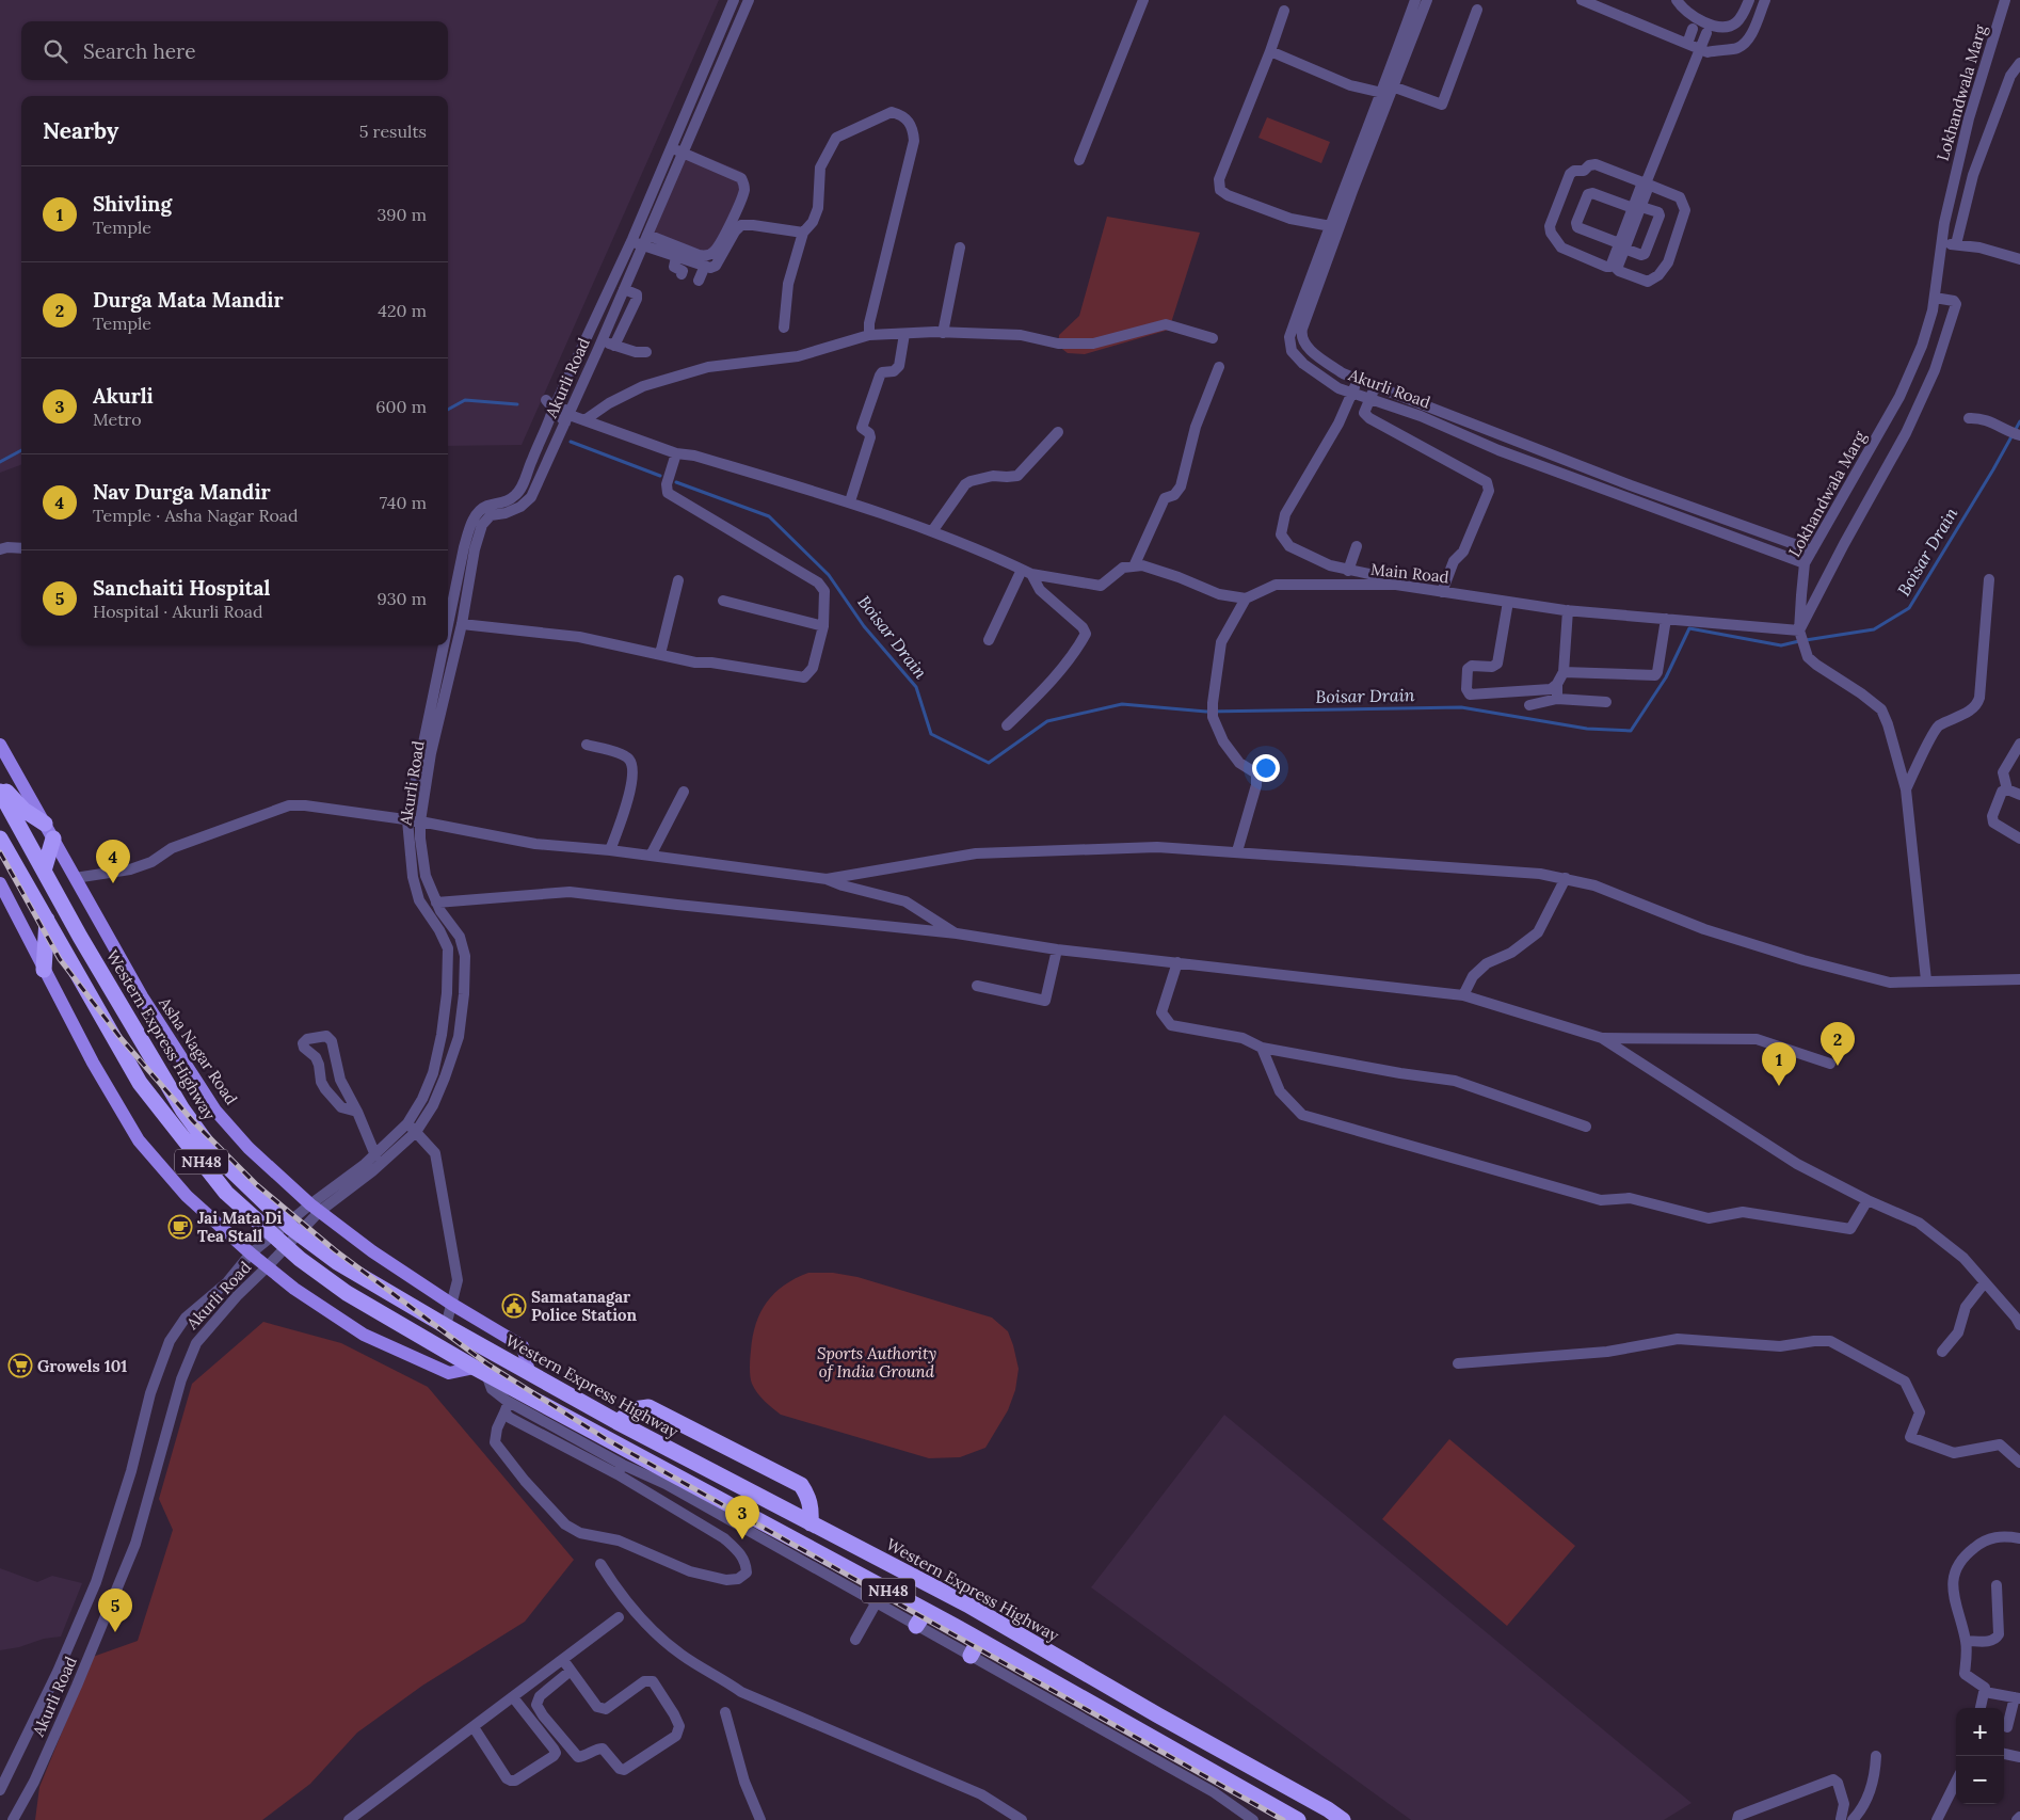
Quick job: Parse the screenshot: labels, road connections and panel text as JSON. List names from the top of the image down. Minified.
{"streets":{"highway":["Western Express Highway","NH48"],"main road":["Asha Nagar Road"],"street":["Lokhandwala Marg","Akurli Road","Main Road"]},"crossings":[["Lokhandwala Marg","Akurli Road"],["Lokhandwala Marg","Main Road"],["Akurli Road","Asha Nagar Road"],["Western Express Highway","Asha Nagar Road"]],"water":["Boisar Drain"],"parks":["Sports Authority of India Ground"],"places":{"cafe":["Jai Mata Di Tea Stall"],"public building":["Samatanagar Police Station"],"supermarket":["Growels 101"]},"page":{"search":"Search here","heading":["Nearby","5 results"],"list":[{"mark":"1","name":"Shivling","note":"Temple","value":"390 m"},{"mark":"2","name":"Durga Mata Mandir","note":"Temple","value":"420 m"},{"mark":"3","name":"Akurli","note":"Metro","value":"600 m"},{"mark":"4","name":"Nav Durga Mandir","note":"Temple · Asha Nagar Road","value":"740 m"},{"mark":"5","name":"Sanchaiti Hospital","note":"Hospital · Akurli Road","value":"930 m"}],"pins":["4","2","1","3","5"],"map_buttons":["+","−"]}}
